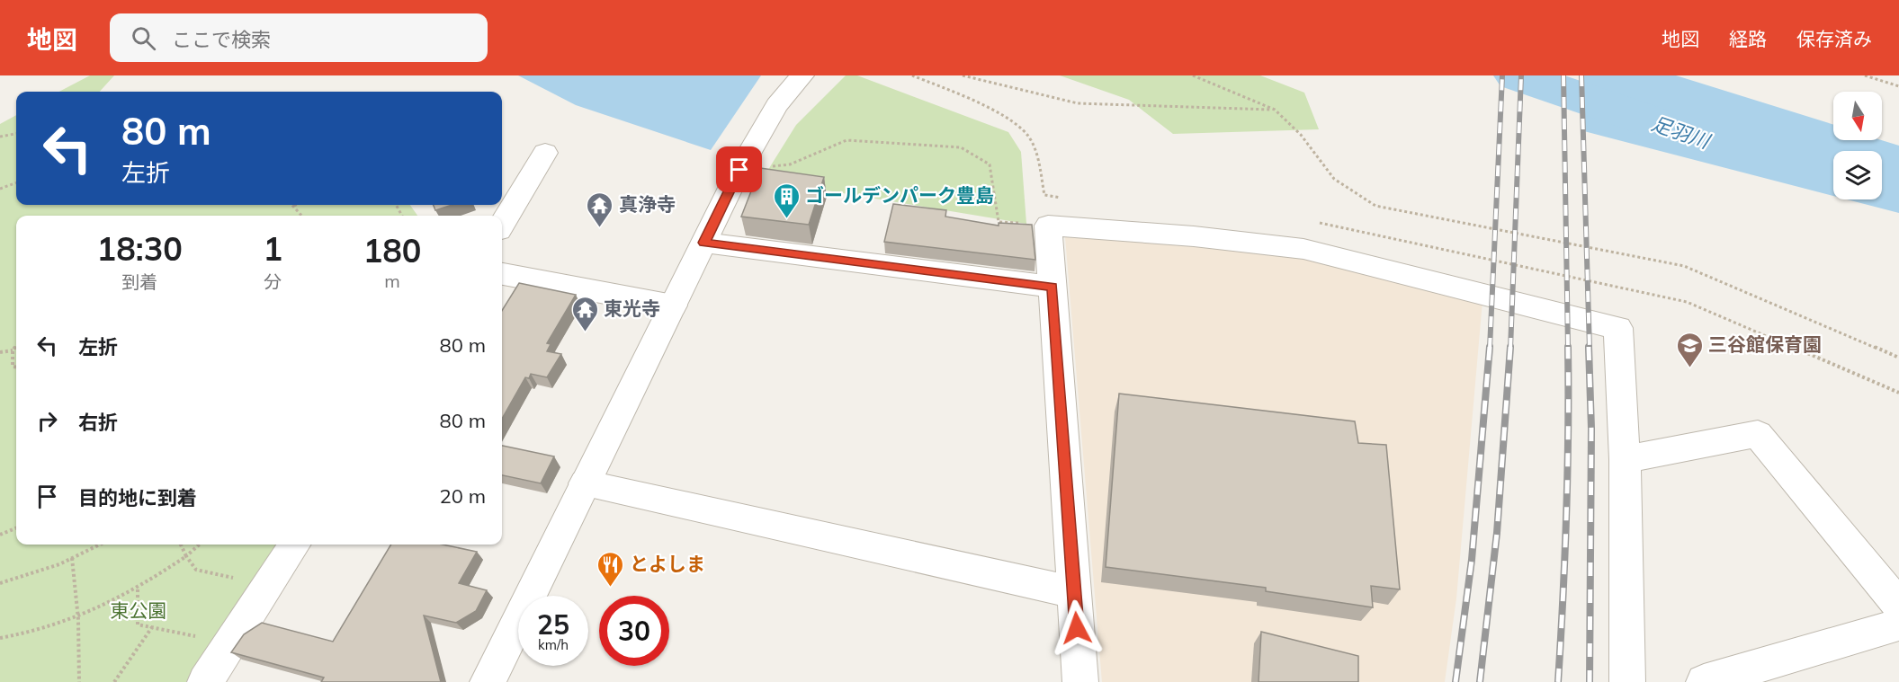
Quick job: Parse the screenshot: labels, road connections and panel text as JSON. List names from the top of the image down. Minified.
{"water":["足羽川"],"parks":["東公園"],"places":{"building":["ゴールデンパーク豊島"],"temple":["真浄寺","東光寺"],"school or university":["三谷館保育園"],"restaurant":["とよしま"]},"north":"bottom","page":{"header":"地図","search":"ここで検索","nav":["地図","経路","保存済み"],"turn":["80 m","左折"],"eta":["18:30","到着","1","分","180","m"],"list":[{"name":"左折","value":"80 m"},{"name":"右折","value":"80 m"},{"name":"目的地に到着","value":"20 m"}],"speed":"25 km/h","limit":"30"}}
